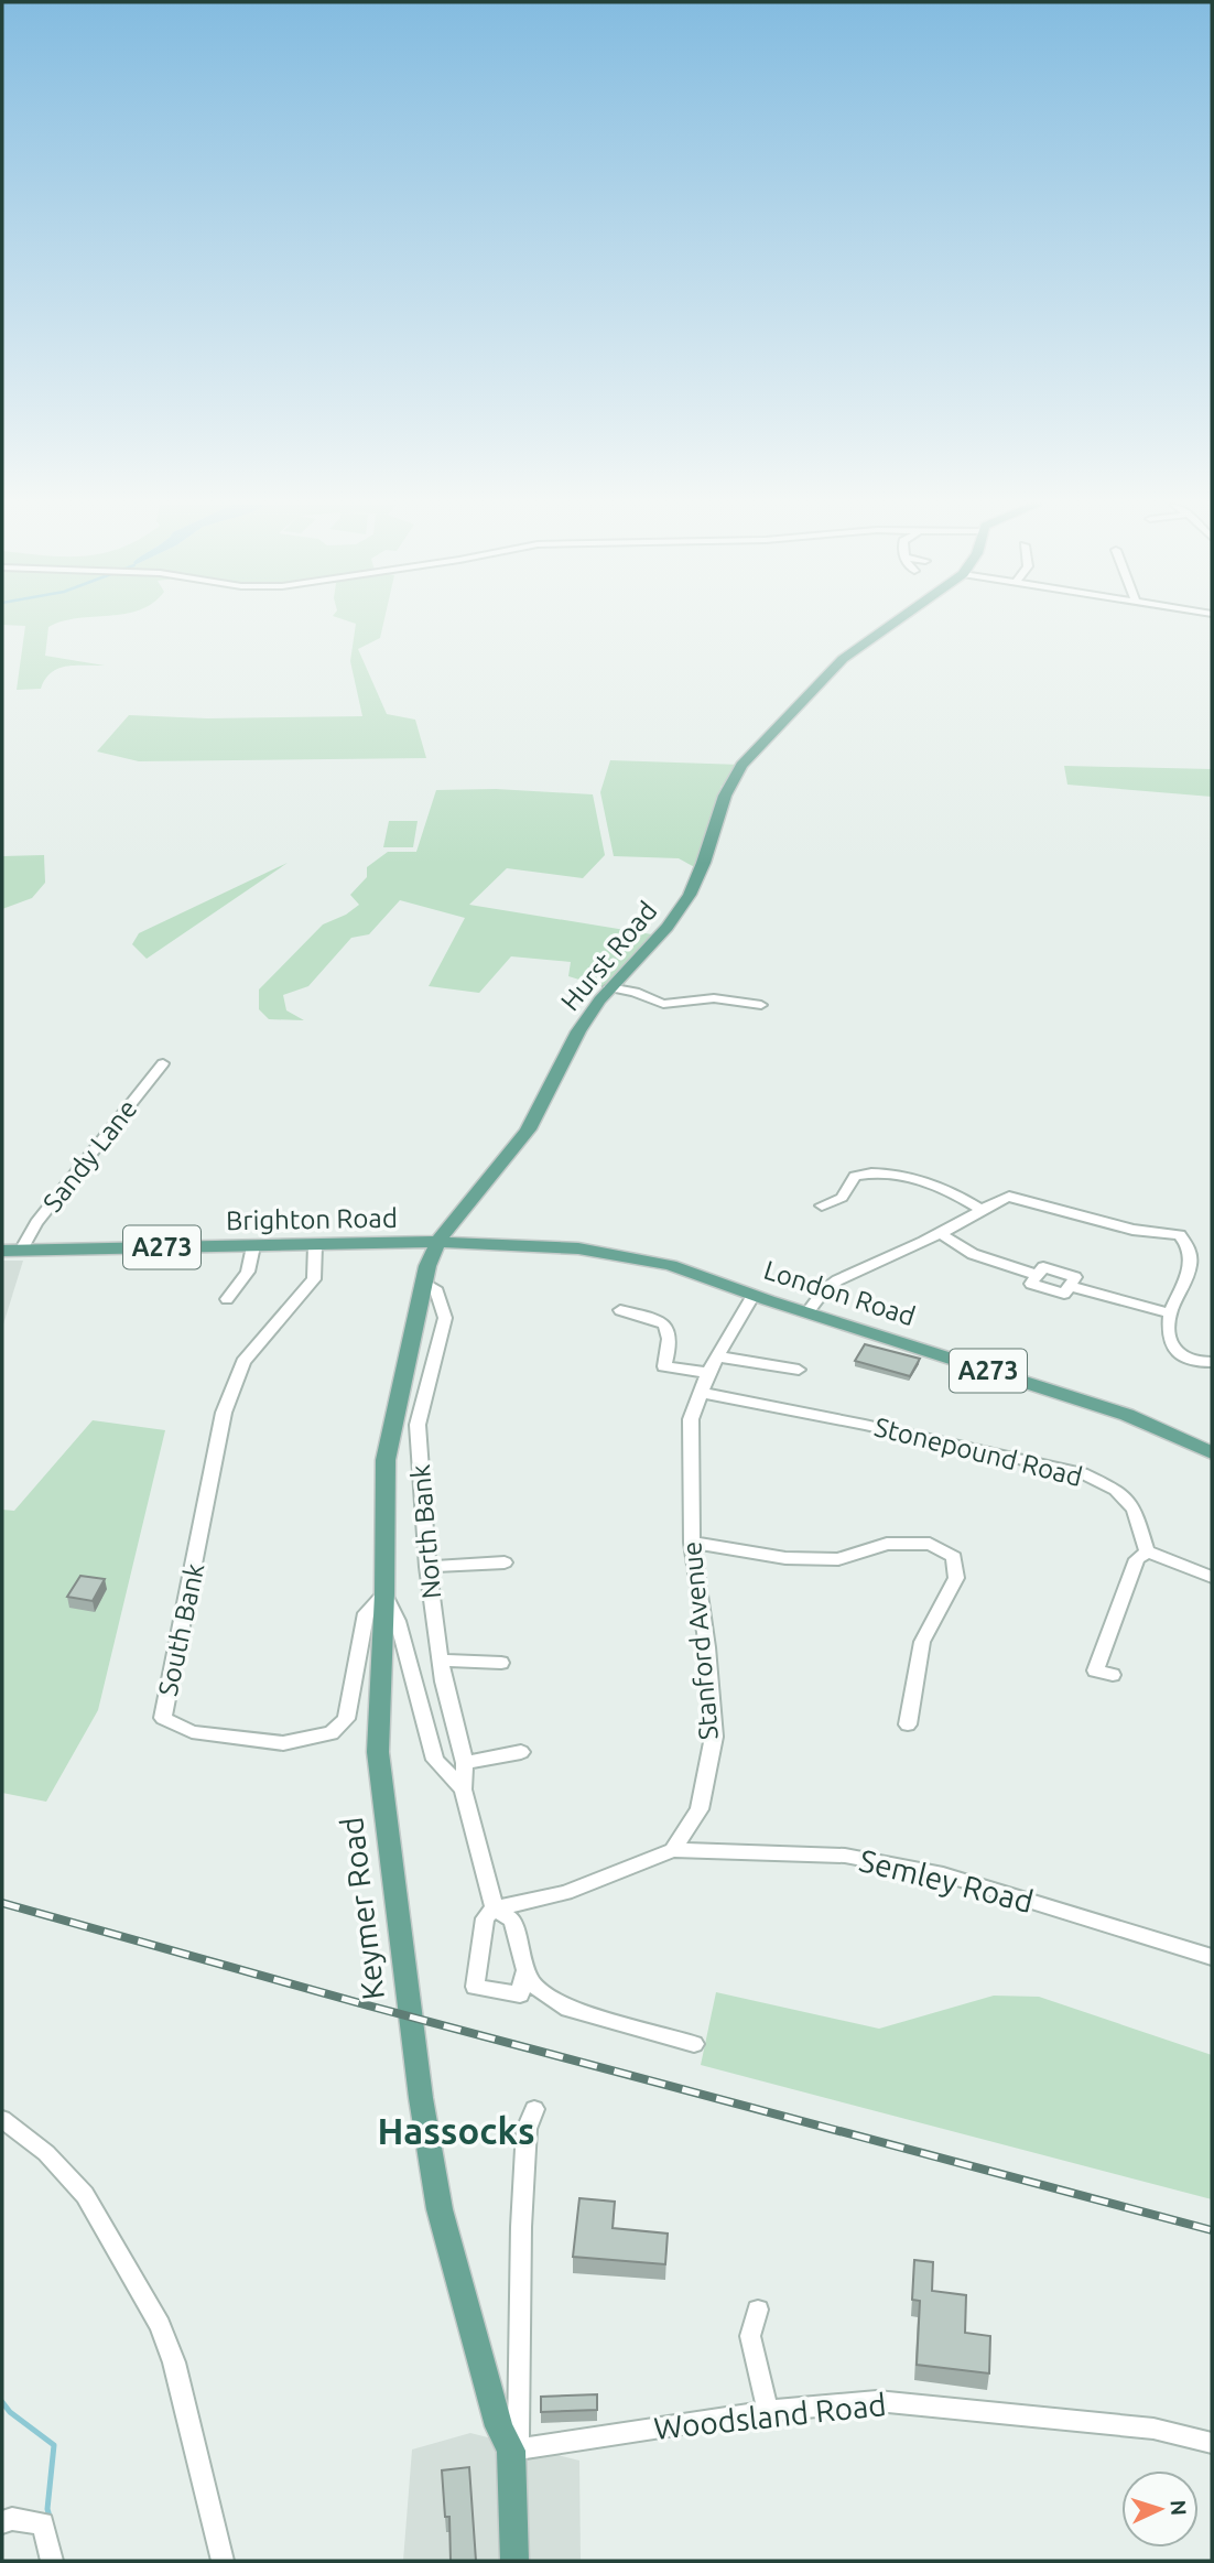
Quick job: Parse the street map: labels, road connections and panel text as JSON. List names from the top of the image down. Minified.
{"streets":{"main road":["Hurst Road","Brighton Road","A273","London Road","Keymer Road"],"street":["Sandy Lane","Stonepound Road","North Bank","South Bank","Stanford Avenue","Semley Road","Woodsland Road"]},"crossings":[["Hurst Road","Brighton Road"],["Hurst Road","London Road"],["Hurst Road","Keymer Road"],["Sandy Lane","Brighton Road"],["Brighton Road","London Road"],["Brighton Road","South Bank"],["Brighton Road","Keymer Road"],["London Road","Stanford Avenue"],["London Road","Keymer Road"],["Stonepound Road","Stanford Avenue"],["North Bank","Keymer Road"],["South Bank","Keymer Road"],["Stanford Avenue","Semley Road"],["Keymer Road","Woodsland Road"]],"districts":["Hassocks"],"north":"right"}
